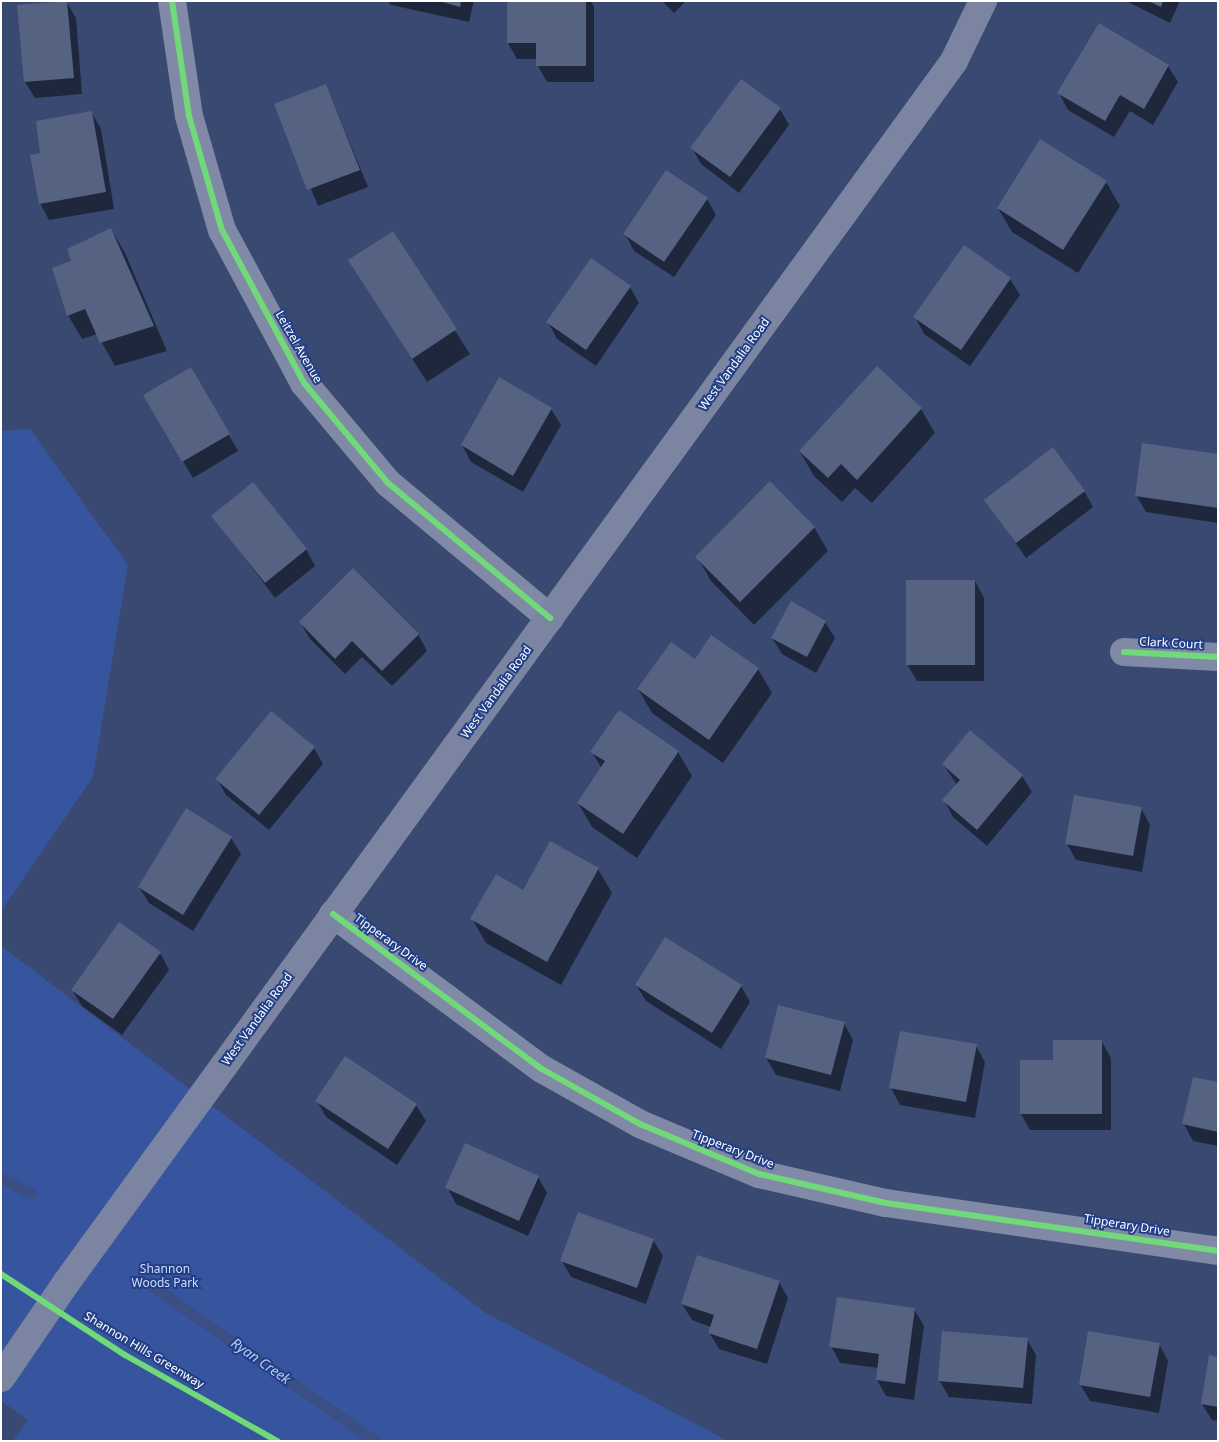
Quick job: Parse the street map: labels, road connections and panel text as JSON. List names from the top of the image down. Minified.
{"streets":{"main road":["West Vandalia Road"],"street":["Leitzel Avenue","Clark Court","Tipperary Drive"],"cycle path":["Shannon Hills Greenway"]},"crossings":[["Leitzel Avenue","West Vandalia Road"],["West Vandalia Road","Tipperary Drive"],["West Vandalia Road","Shannon Hills Greenway"]],"water":["Ryan Creek"],"parks":["Shannon Woods Park"]}
